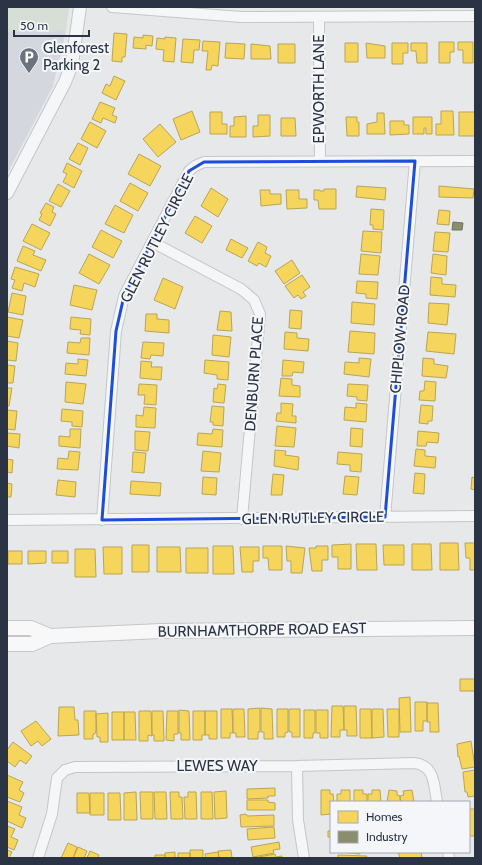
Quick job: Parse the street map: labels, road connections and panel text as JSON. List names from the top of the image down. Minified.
{"streets":{"main road":["BURNHAMTHORPE ROAD EAST"],"street":["EPWORTH LANE","GLEN RUTLEY CIRCLE","CHIPLOW ROAD","DENBURN PLACE","LEWES WAY"]},"crossings":[["EPWORTH LANE","GLEN RUTLEY CIRCLE"],["GLEN RUTLEY CIRCLE","CHIPLOW ROAD"],["GLEN RUTLEY CIRCLE","DENBURN PLACE"]],"places":{"parking":["Glenforest Parking 2"]},"legend":["Homes","Industry"],"scale_bar":"50 m"}
